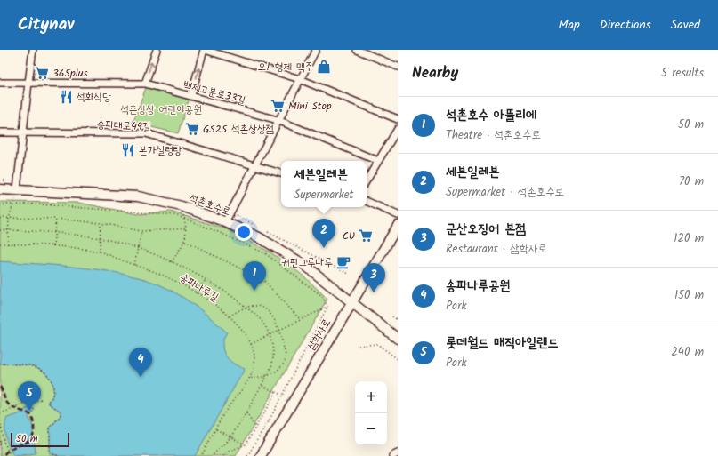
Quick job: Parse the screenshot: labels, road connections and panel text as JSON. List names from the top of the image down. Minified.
{"streets":{"street":["백제고분로33길","송파대로49길","석촌호수로","삼학사로"],"path":["송파나루길"]},"crossings":[["석촌호수로","삼학사로"]],"parks":["석촌상상 어린이공원"],"places":{"shop":["오! 형제 맥주"],"supermarket":["365plus","Mini Stop","GS25 석촌상상점","CU"],"restaurant":["석화식당","본가설렁탕"],"cafe":["커핀그루나루"]},"scale_bar":"50 m","page":{"header":"Citynav","nav":["Map","Directions","Saved"],"heading":["Nearby","5 results"],"list":[{"mark":"1","name":"석촌호수 아뜰리에","note":"Theatre · 석촌호수로","value":"50 m"},{"mark":"2","name":"세븐일레븐","note":"Supermarket · 석촌호수로","value":"70 m"},{"mark":"3","name":"군산오징어 본점","note":"Restaurant · 삼학사로","value":"120 m"},{"mark":"4","name":"송파나루공원","note":"Park","value":"150 m"},{"mark":"5","name":"롯데월드 매직아일랜드","note":"Park","value":"240 m"}],"popup":["세븐일레븐","Supermarket"],"pins":["2","1","3","4","5"],"map_buttons":["+","−"],"scale":"50 m"}}
